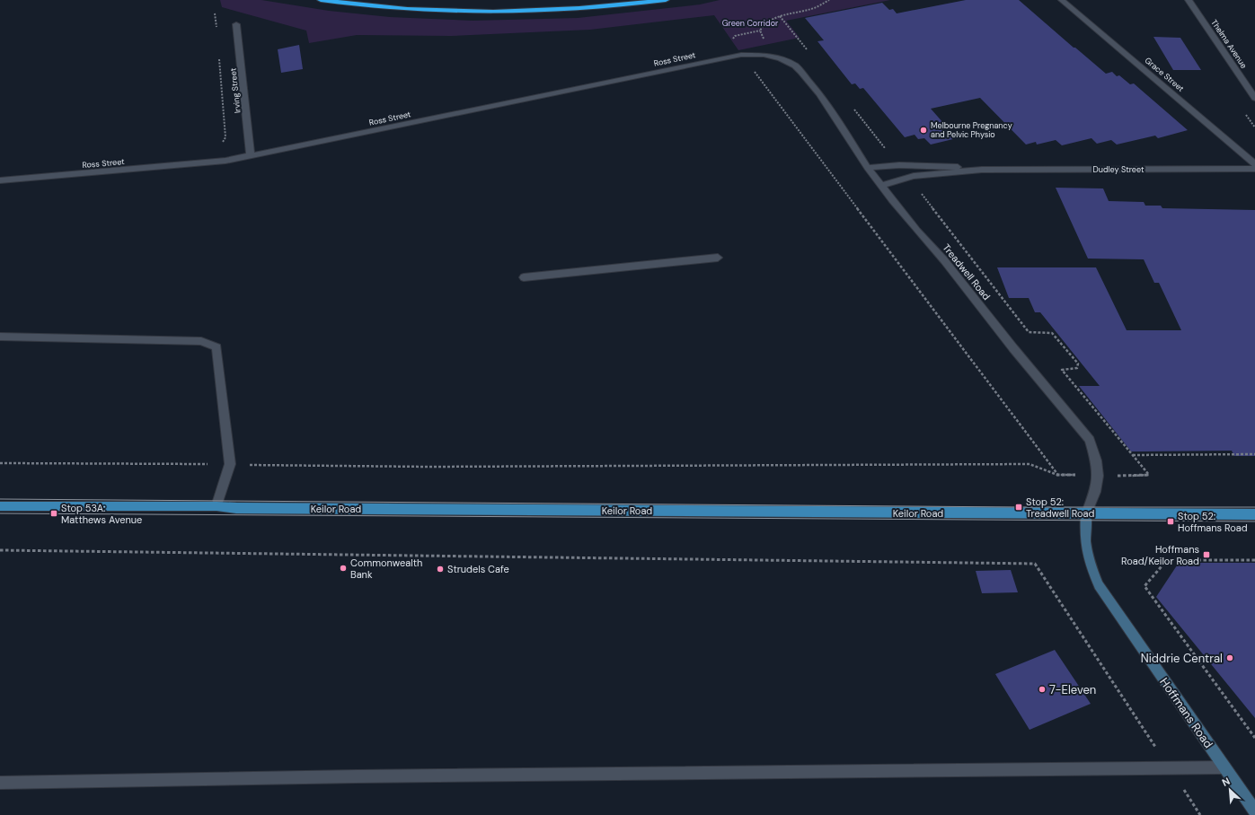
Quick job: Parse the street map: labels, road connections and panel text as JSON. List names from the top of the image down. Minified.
{"streets":{"main road":["Keilor Road","Hoffmans Road"],"street":["Thelma Avenue","Ross Street","Grace Street","Irving Street","Dudley Street","Treadwell Road"]},"crossings":[["Ross Street","Irving Street"],["Ross Street","Treadwell Road"],["Dudley Street","Treadwell Road"],["Treadwell Road","Keilor Road"],["Treadwell Road","Hoffmans Road"],["Keilor Road","Hoffmans Road"]],"parks":["Green Corridor"],"places":{"other":["Melbourne Pregnancy and Pelvic Physio","Commonwealth Bank","Strudels Cafe","Niddrie Central","7-Eleven"],"transit":["Stop 52: Treadwell Road","Stop 53A: Matthews Avenue","Stop 52: Hoffmans Road","Hoffmans Road/Keilor Road"]},"north":"top left"}
